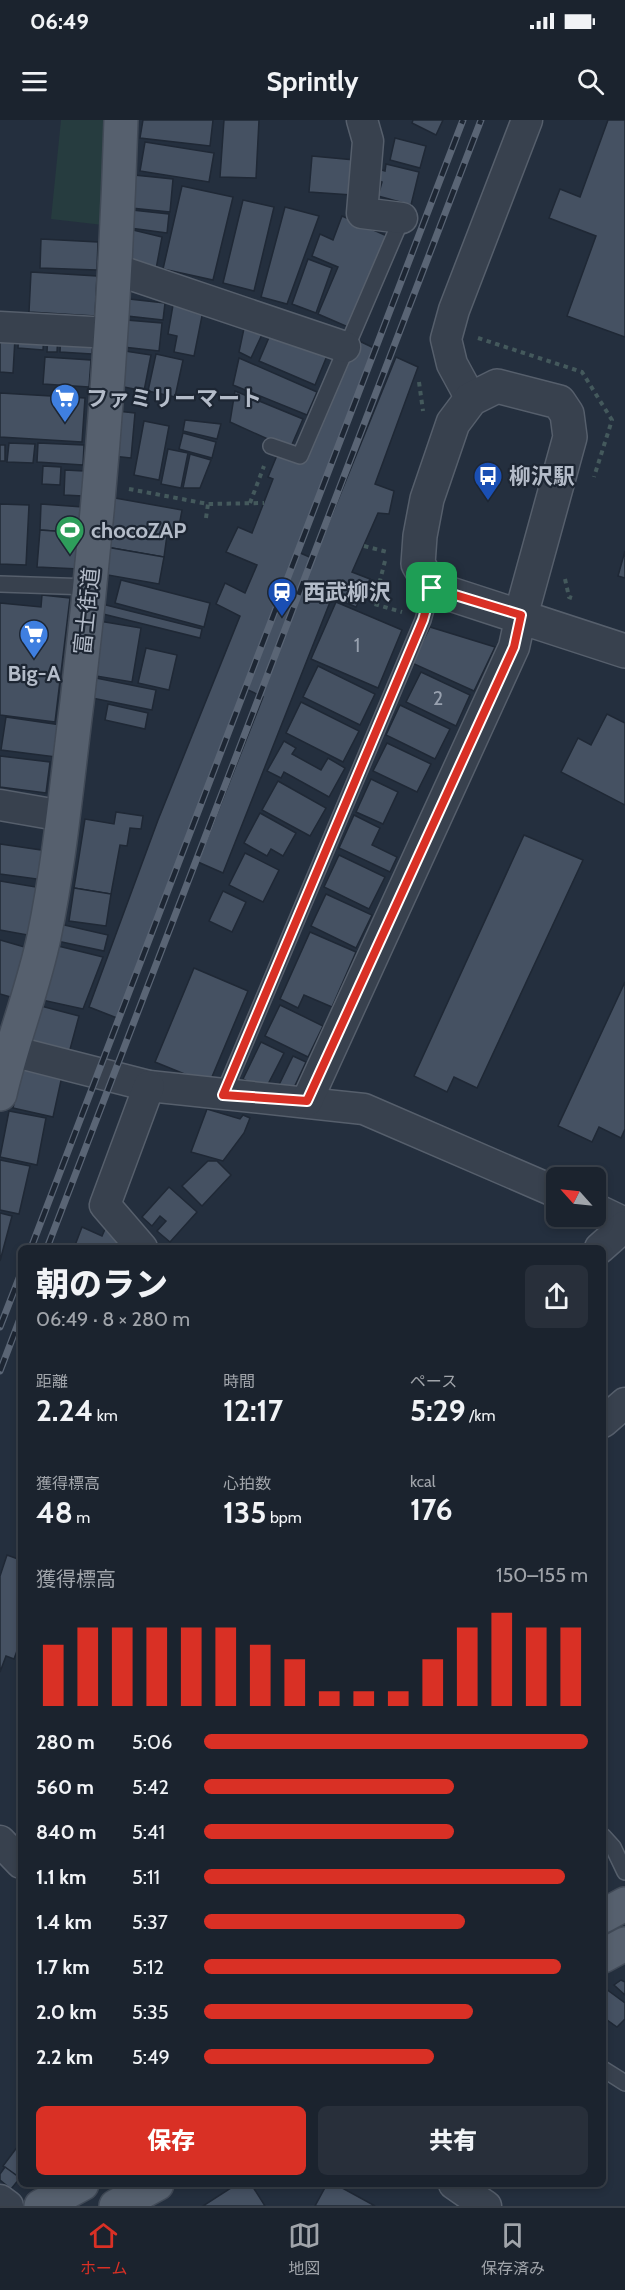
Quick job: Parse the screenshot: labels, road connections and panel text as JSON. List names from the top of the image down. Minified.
{"streets":{"main road":["富士街道"]},"places":{"supermarket":["ファミリーマート","Big-A"],"bus stop":["柳沢駅"],"sports":["chocoZAP"],"station":["西武柳沢"]},"house_numbers":["1","2"],"north":"top left","page":{"status":"06:49","header":"Sprintly","heading":["朝のラン","06:49 · 8 × 280 m"],"stats":[["距離","2.24 km"],["時間","12:17"],["ペース","5:29 /km"],["獲得標高","48 m"],["心拍数","135 bpm"],["kcal","176"]],"chart":["獲得標高","150–155 m"],"list":[{"name":"280 m","note":"5:06"},{"name":"560 m","note":"5:42"},{"name":"840 m","note":"5:41"},{"name":"1.1 km","note":"5:11"},{"name":"1.4 km","note":"5:37"},{"name":"1.7 km","note":"5:12"},{"name":"2.0 km","note":"5:35"},{"name":"2.2 km","note":"5:49"}],"buttons":["保存","共有"],"tabs":["ホーム","地図","保存済み"]}}
